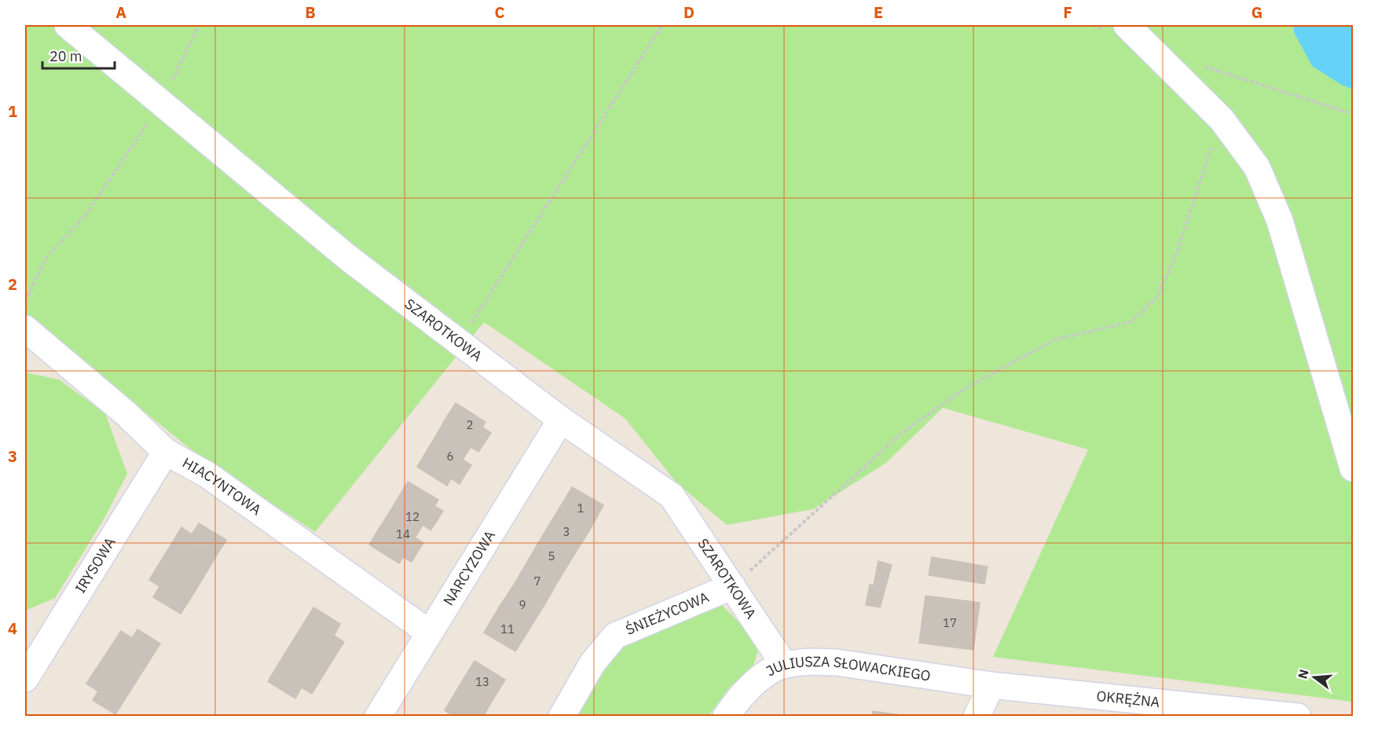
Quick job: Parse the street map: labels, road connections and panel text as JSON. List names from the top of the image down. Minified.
{"streets":{"street":["SZAROTKOWA","HIACYNTOWA","IRYSOWA","NARCYZOWA","ŚNIEŻYCOWA","JULIUSZA SŁOWACKIEGO","OKRĘŻNA"]},"crossings":[["SZAROTKOWA","NARCYZOWA"],["SZAROTKOWA","ŚNIEŻYCOWA"],["SZAROTKOWA","JULIUSZA SŁOWACKIEGO"],["HIACYNTOWA","IRYSOWA"],["HIACYNTOWA","NARCYZOWA"],["JULIUSZA SŁOWACKIEGO","OKRĘŻNA"]],"house_numbers":["2","6","1","12","3","14","5","7","9","17","11","13"],"scale_bar":"20 m","north":"left","grid":{"columns":["A","B","C","D","E","F","G"],"rows":["1","2","3","4"]}}
